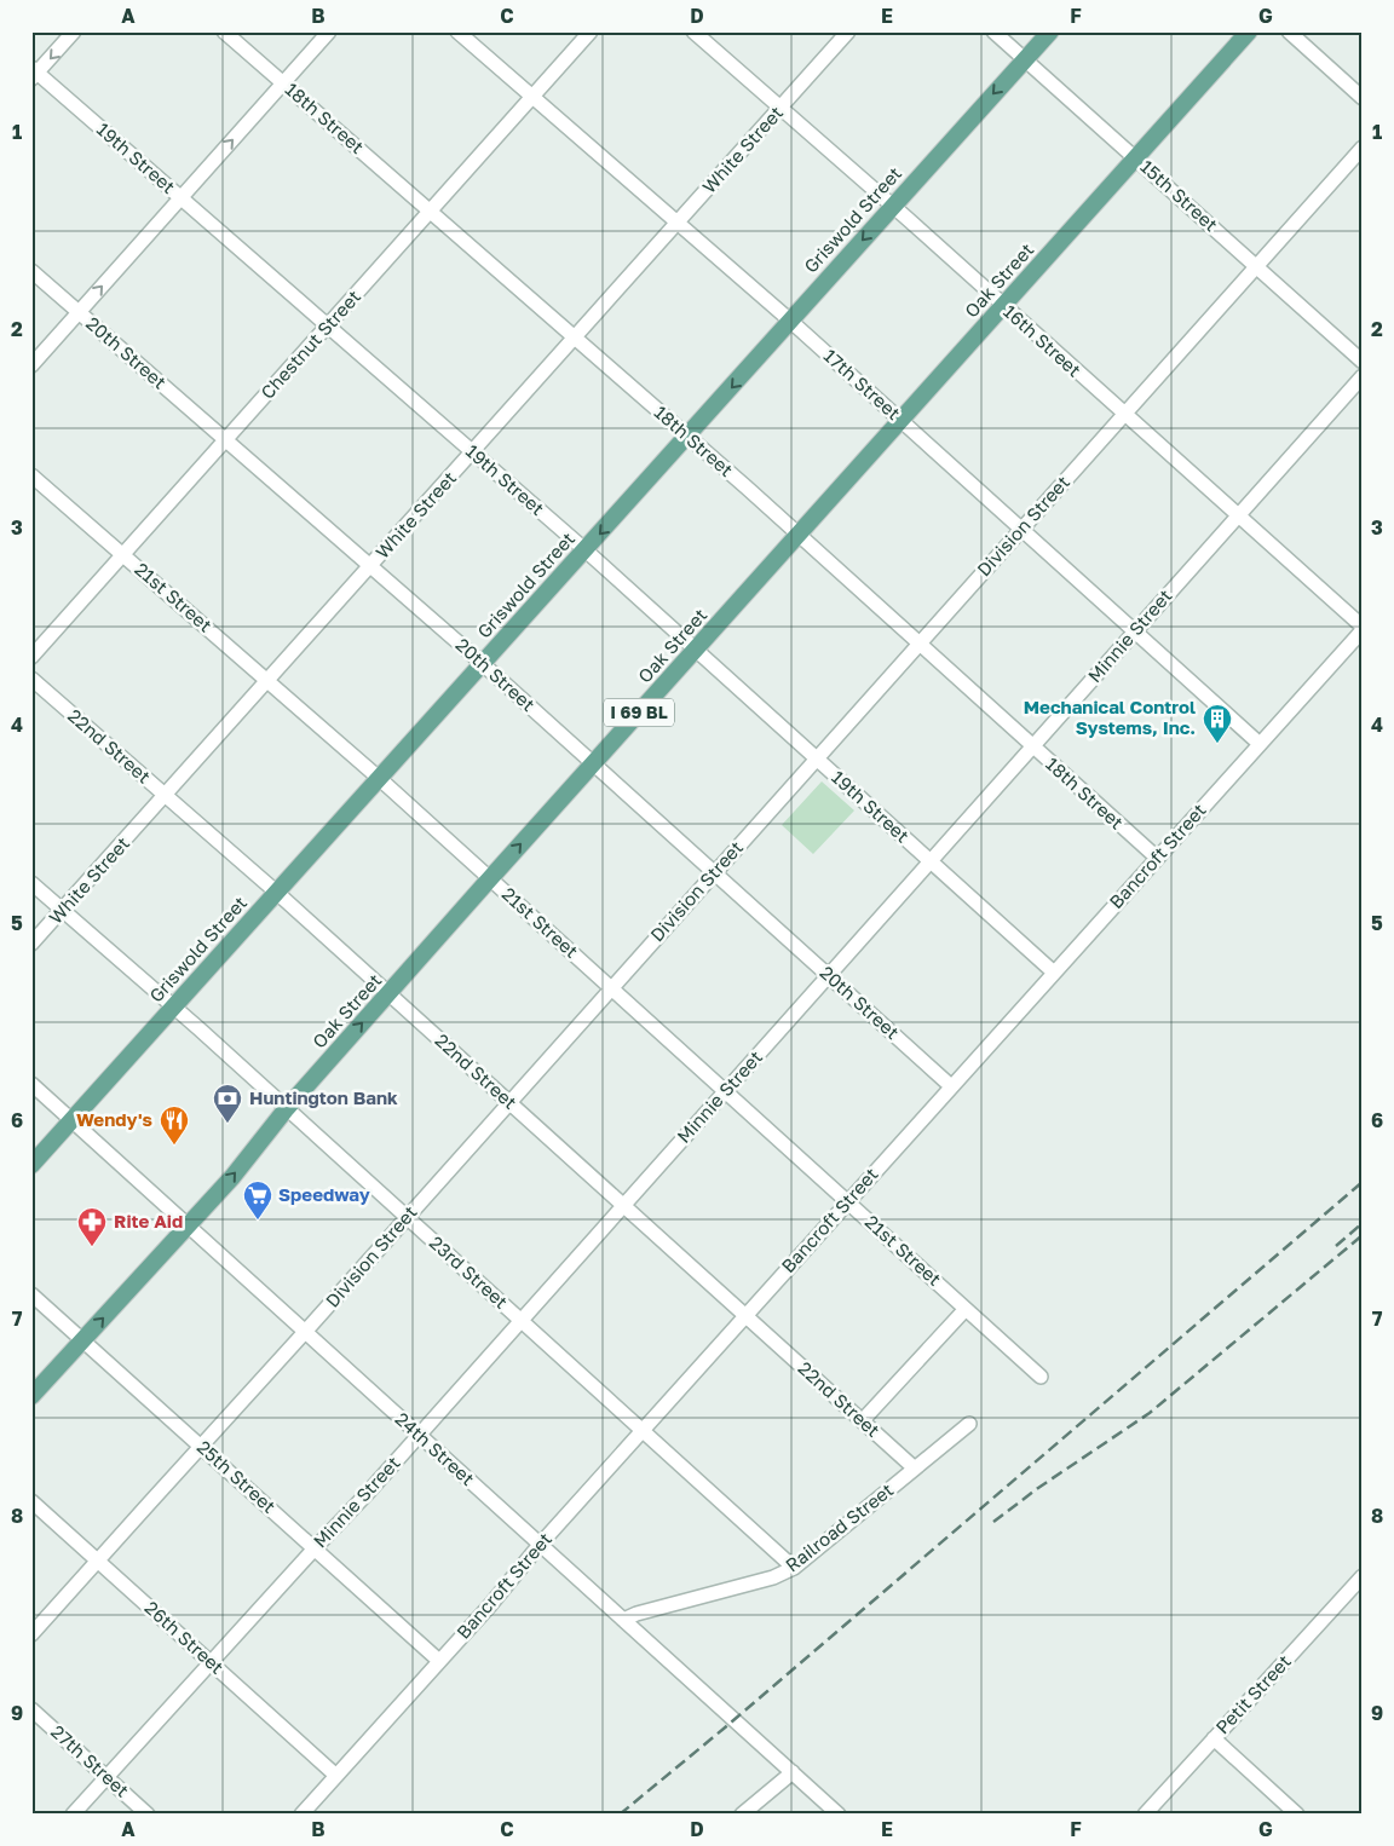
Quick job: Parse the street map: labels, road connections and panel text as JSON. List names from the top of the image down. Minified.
{"streets":{"main road":["Griswold Street","Oak Street","I 69 BL"],"street":["18th Street","White Street","19th Street","15th Street","16th Street","Chestnut Street","20th Street","17th Street","Division Street","21st Street","Minnie Street","22nd Street","Bancroft Street","23rd Street","24th Street","25th Street","Railroad Street","26th Street","Petit Street","27th Street"]},"crossings":[["18th Street","White Street"],["18th Street","Griswold Street"],["18th Street","Oak Street"],["18th Street","Chestnut Street"],["18th Street","Division Street"],["18th Street","Minnie Street"],["18th Street","Bancroft Street"],["White Street","19th Street"],["White Street","16th Street"],["White Street","20th Street"],["White Street","17th Street"],["White Street","21st Street"],["White Street","22nd Street"],["White Street","23rd Street"],["19th Street","Griswold Street"],["19th Street","Oak Street"],["19th Street","Chestnut Street"],["19th Street","Division Street"],["19th Street","Minnie Street"],["19th Street","Bancroft Street"],["15th Street","Griswold Street"],["15th Street","Oak Street"],["15th Street","Division Street"],["Griswold Street","16th Street"],["Griswold Street","20th Street"],["Griswold Street","17th Street"],["Griswold Street","21st Street"],["Griswold Street","22nd Street"],["Griswold Street","23rd Street"],["Griswold Street","24th Street"],["Oak Street","16th Street"],["Oak Street","20th Street"],["Oak Street","17th Street"],["Oak Street","21st Street"],["Oak Street","22nd Street"],["Oak Street","23rd Street"],["Oak Street","24th Street"],["Oak Street","25th Street"],["16th Street","Division Street"],["16th Street","Minnie Street"],["16th Street","Bancroft Street"],["Chestnut Street","20th Street"],["Chestnut Street","17th Street"],["Chestnut Street","21st Street"],["20th Street","Division Street"],["20th Street","Minnie Street"],["20th Street","Bancroft Street"],["17th Street","Division Street"],["17th Street","Minnie Street"],["17th Street","Bancroft Street"],["Division Street","21st Street"],["Division Street","22nd Street"],["Division Street","23rd Street"],["Division Street","24th Street"],["Division Street","25th Street"],["Division Street","26th Street"],["21st Street","Minnie Street"],["21st Street","Bancroft Street"],["Minnie Street","22nd Street"],["Minnie Street","23rd Street"],["Minnie Street","24th Street"],["Minnie Street","25th Street"],["Minnie Street","26th Street"],["Minnie Street","27th Street"],["22nd Street","Bancroft Street"],["22nd Street","Railroad Street"],["Bancroft Street","23rd Street"],["Bancroft Street","24th Street"],["Bancroft Street","25th Street"],["Bancroft Street","26th Street"],["23rd Street","Railroad Street"],["24th Street","Railroad Street"]],"one_way":["Griswold Street"],"places":{"building":["Mechanical Control Systems, Inc."],"bank":["Huntington Bank"],"restaurant":["Wendy's"],"supermarket":["Speedway"],"pharmacy":["Rite Aid"]},"grid":{"columns":["A","B","C","D","E","F","G"],"rows":["1","2","3","4","5","6","7","8","9"]}}
